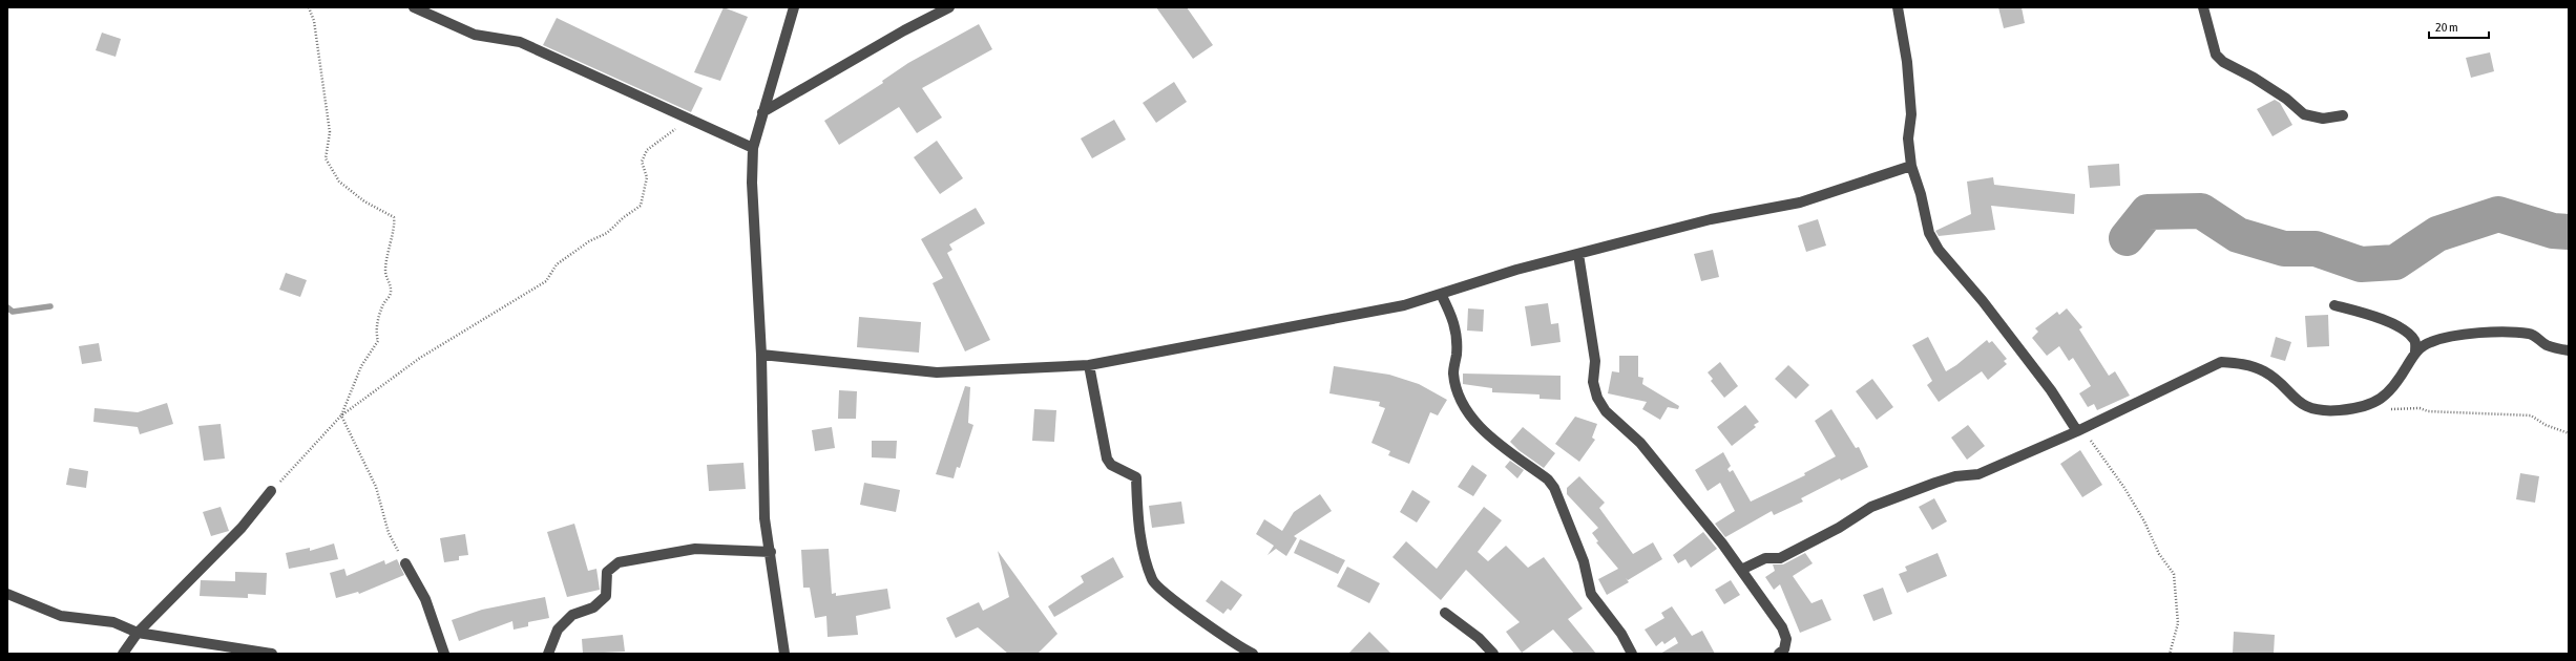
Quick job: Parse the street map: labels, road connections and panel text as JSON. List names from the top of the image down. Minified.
{"scale_bar":"20 m"}
